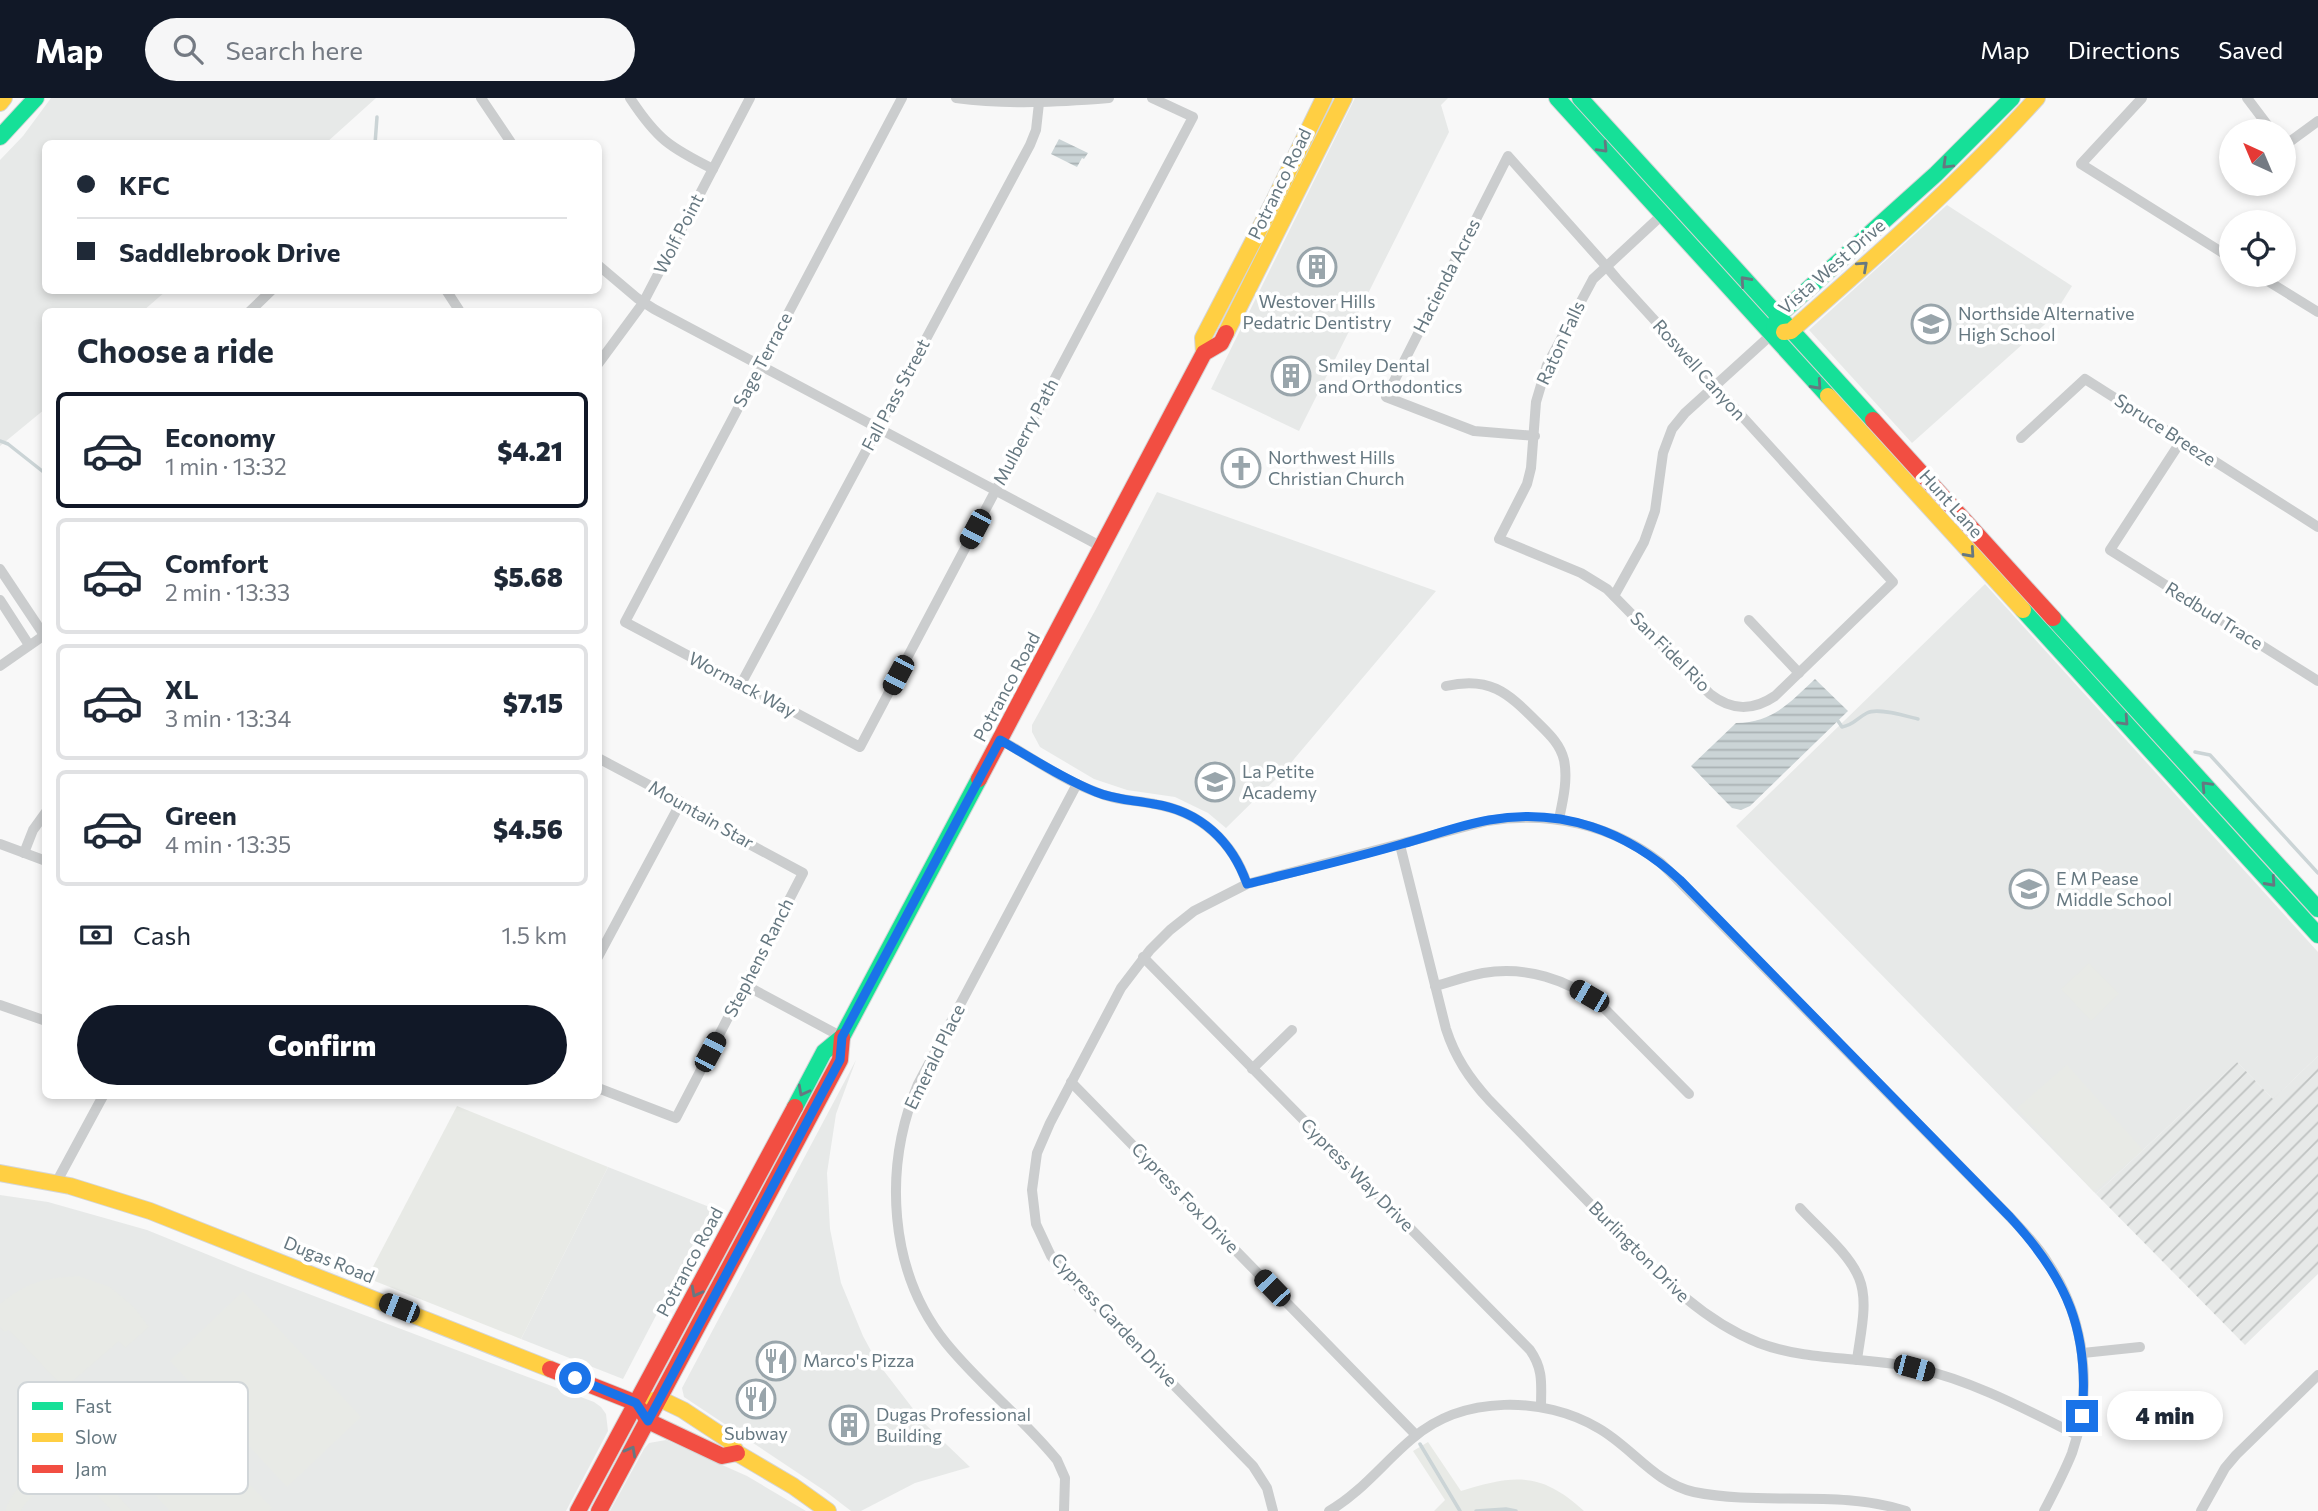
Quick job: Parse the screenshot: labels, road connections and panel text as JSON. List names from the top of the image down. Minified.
{"streets":{"main road":["Potranco Road","Vista West Drive","Hunt Lane","Dugas Road"],"street":["Wolf Point","Hacienda Acres","Raton Falls","Sage Terrace","Roswell Canyon","Fall Pass Street","Spruce Breeze","Mulberry Path","Redbud Trace","San Fidel Rio","Wormack Way","Mountain Star","Stephens Ranch","Emerald Place","Cypress Way Drive","Cypress Fox Drive","Burlington Drive","Cypress Garden Drive"]},"crossings":[["Potranco Road","Dugas Road"],["Vista West Drive","Hunt Lane"],["Hacienda Acres","Raton Falls"],["Hacienda Acres","Roswell Canyon"],["Raton Falls","Roswell Canyon"],["Raton Falls","Hunt Lane"],["Raton Falls","San Fidel Rio"],["Sage Terrace","Wormack Way"],["Roswell Canyon","San Fidel Rio"],["Fall Pass Street","Wormack Way"],["Spruce Breeze","Redbud Trace"],["Mulberry Path","Wormack Way"],["Mountain Star","Stephens Ranch"],["Cypress Way Drive","Cypress Garden Drive"],["Cypress Fox Drive","Cypress Garden Drive"],["Burlington Drive","Cypress Garden Drive"]],"places":{"building":["Westover Hills Pedatric Dentistry","Smiley Dental and Orthodontics","Dugas Professional Building"],"school or university":["Northside Alternative High School","La Petite Academy","E M Pease Middle School"],"church":["Northwest Hills Christian Church"],"restaurant":["Marco's Pizza","Subway"]},"legend":["Fast","Slow","Jam"],"north":"top left","page":{"header":"Map","search":"Search here","nav":["Map","Directions","Saved"],"banner":["KFC","Saddlebrook Drive"],"heading":"Choose a ride","list":[{"name":"Economy","note":"1 min · 13:32","value":"$4.21"},{"name":"Comfort","note":"2 min · 13:33","value":"$5.68"},{"name":"XL","note":"3 min · 13:34","value":"$7.15"},{"name":"Green","note":"4 min · 13:35","value":"$4.56"}],"pay":["Cash","1.5 km"],"buttons":"Confirm","bubble":"4 min"}}
